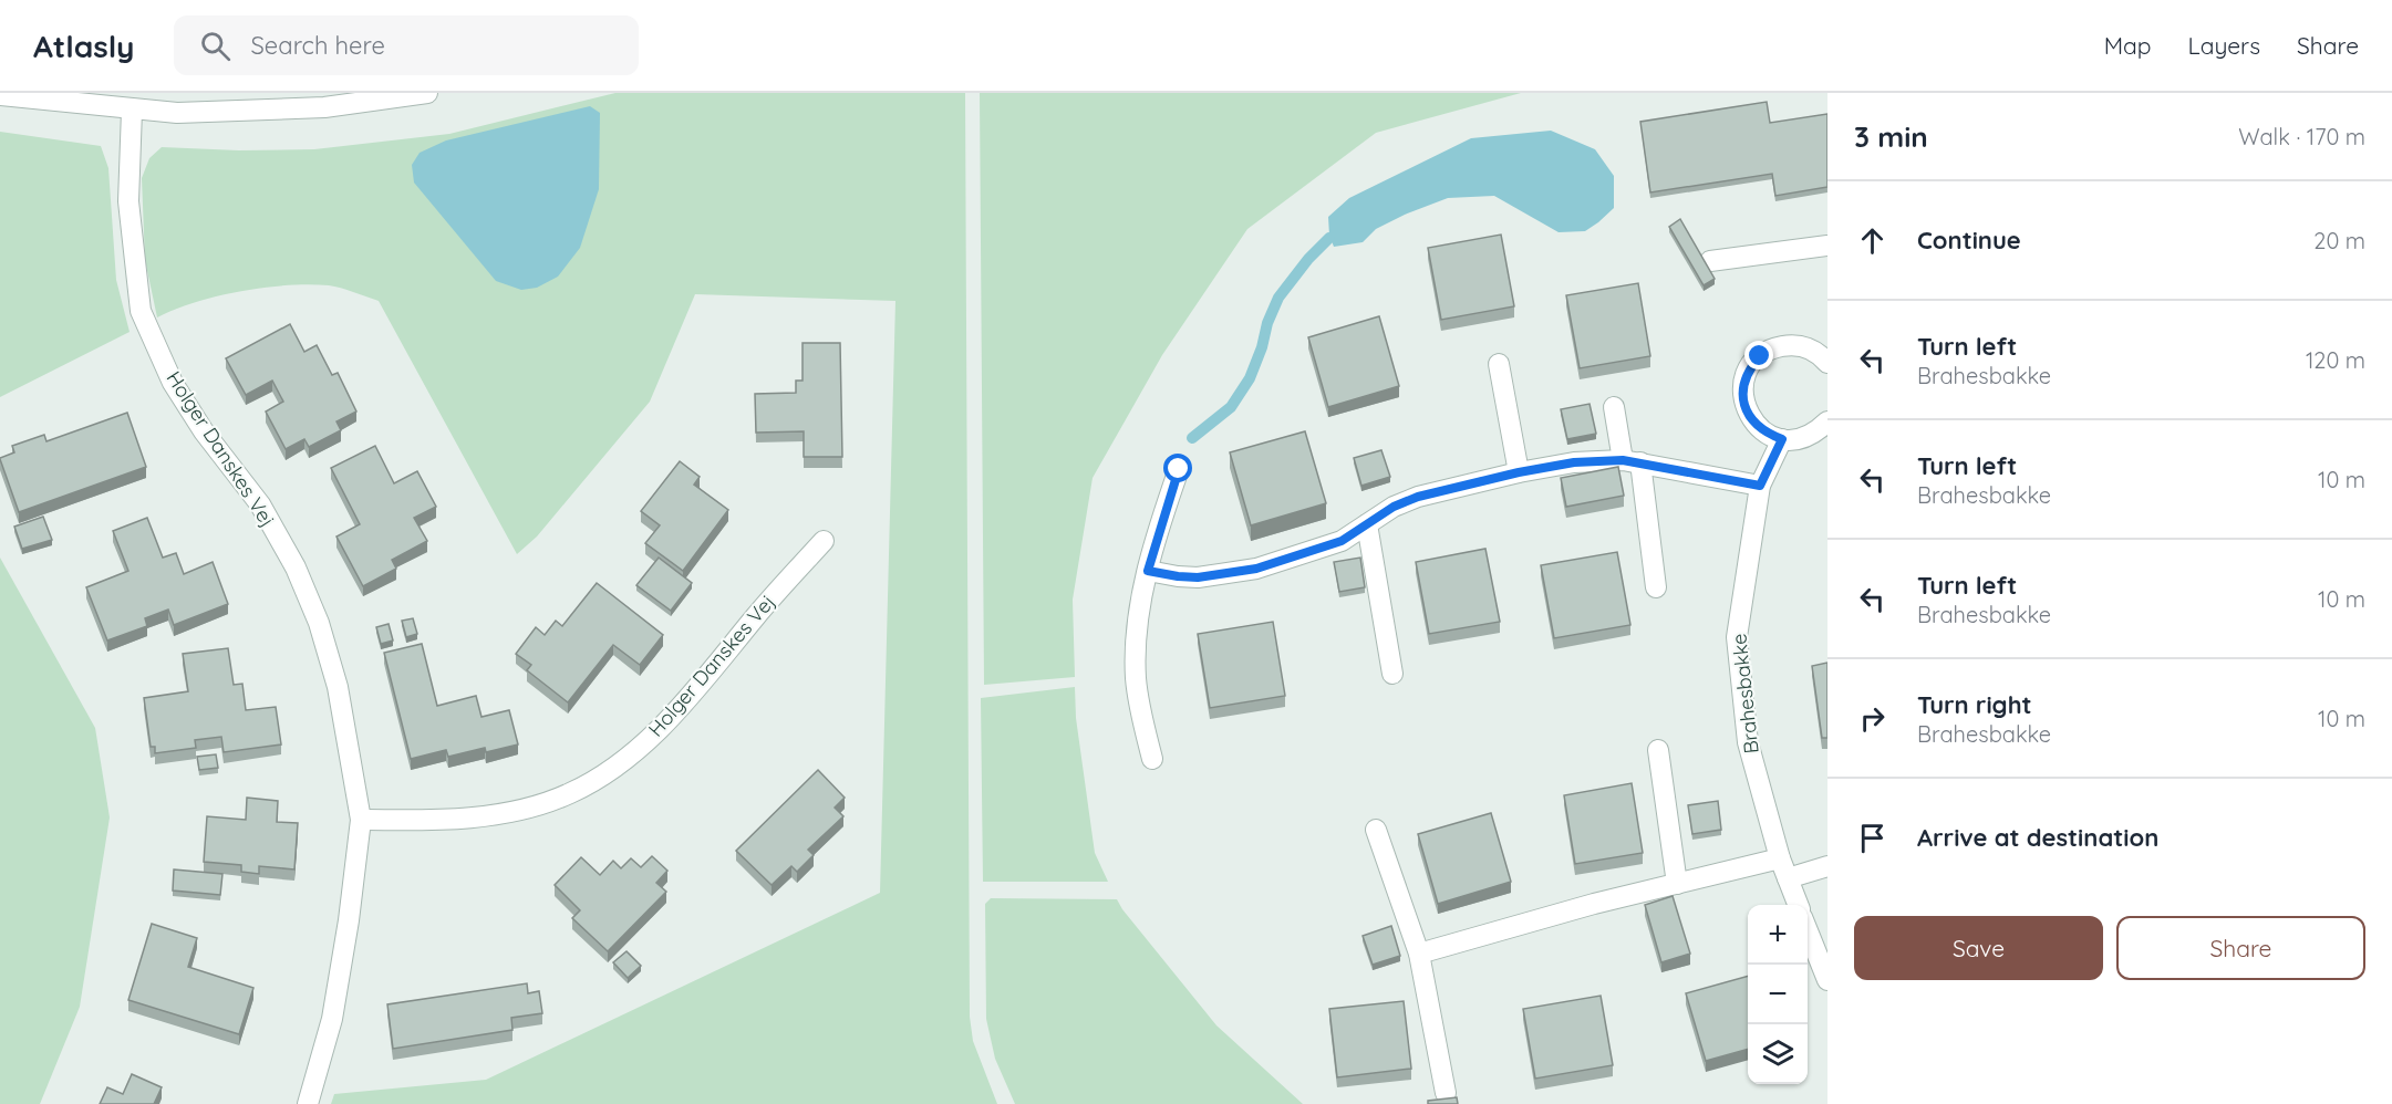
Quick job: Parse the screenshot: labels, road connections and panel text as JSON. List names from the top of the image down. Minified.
{"streets":{"street":["Holger Danskes Vej","Brahesbakke"]},"page":{"header":"Atlasly","search":"Search here","nav":["Map","Layers","Share"],"heading":["3 min","Walk · 170 m"],"list":[["Continue","20 m"],["Turn left","Brahesbakke","120 m"],["Turn left","Brahesbakke","10 m"],["Turn left","Brahesbakke","10 m"],["Turn right","Brahesbakke","10 m"],"Arrive at destination"],"buttons":["Save","Share"],"map_buttons":["+","−"]}}
